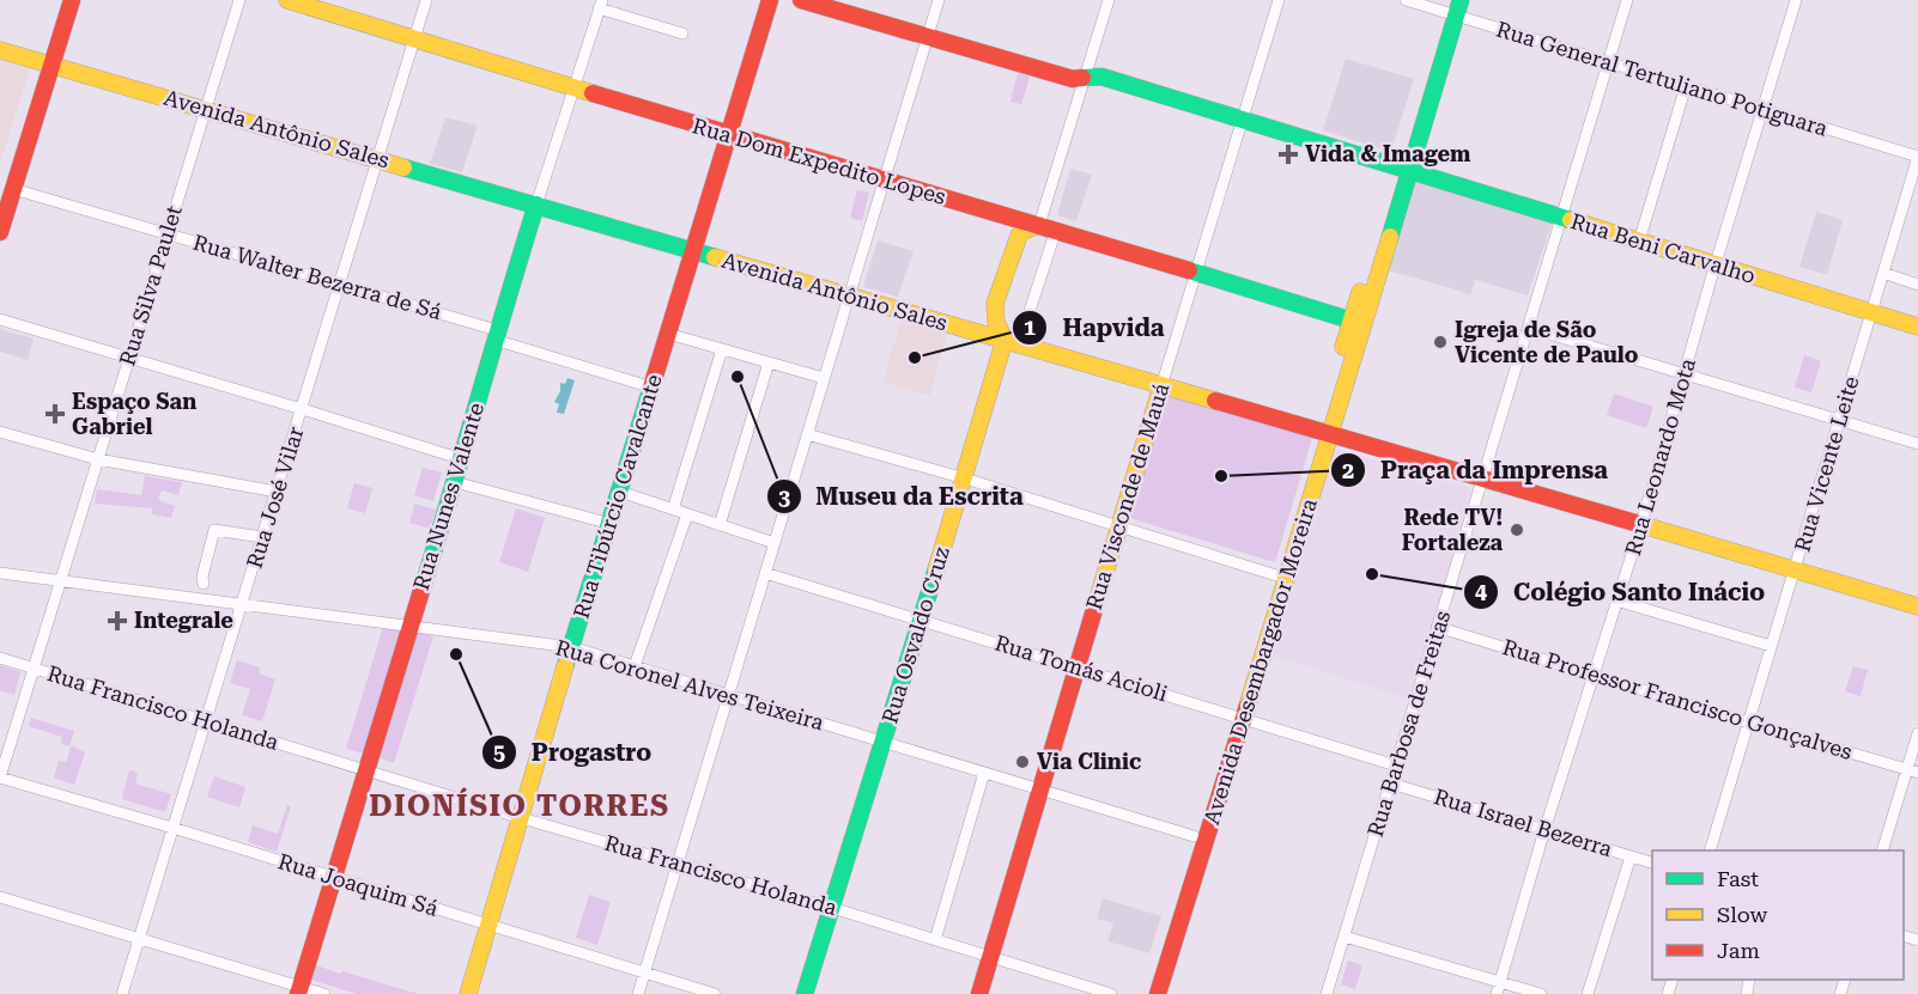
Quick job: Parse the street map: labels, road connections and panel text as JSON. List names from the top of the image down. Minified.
{"streets":{"main road":["Avenida Antônio Sales","Rua Dom Expedito Lopes","Rua Beni Carvalho","Rua Nunes Valente","Rua Tibúrcio Cavalcante","Rua Visconde de Mauá","Rua Osvaldo Cruz","Avenida Desembargador Moreira"],"street":["Rua General Tertuliano Potiguara","Rua Walter Bezerra de Sá","Rua Silva Paulet","Rua Leonardo Mota","Rua Vicente Leite","Rua José Vilar","Rua Tomás Acioli","Rua Coronel Alves Teixeira","Rua Professor Francisco Gonçalves","Rua Francisco Holanda","Rua Barbosa de Freitas","Rua Israel Bezerra","Rua Joaquim Sá"]},"crossings":[["Rua General Tertuliano Potiguara","Rua Leonardo Mota"],["Rua General Tertuliano Potiguara","Rua Vicente Leite"],["Rua General Tertuliano Potiguara","Avenida Desembargador Moreira"],["Rua General Tertuliano Potiguara","Rua Barbosa de Freitas"],["Avenida Antônio Sales","Rua Silva Paulet"],["Avenida Antônio Sales","Rua Leonardo Mota"],["Avenida Antônio Sales","Rua Vicente Leite"],["Avenida Antônio Sales","Rua Nunes Valente"],["Avenida Antônio Sales","Rua Tibúrcio Cavalcante"],["Avenida Antônio Sales","Rua Visconde de Mauá"],["Avenida Antônio Sales","Rua José Vilar"],["Avenida Antônio Sales","Rua Osvaldo Cruz"],["Avenida Antônio Sales","Avenida Desembargador Moreira"],["Avenida Antônio Sales","Rua Barbosa de Freitas"],["Rua Dom Expedito Lopes","Rua Nunes Valente"],["Rua Dom Expedito Lopes","Rua Tibúrcio Cavalcante"],["Rua Dom Expedito Lopes","Rua Visconde de Mauá"],["Rua Dom Expedito Lopes","Rua José Vilar"],["Rua Dom Expedito Lopes","Rua Osvaldo Cruz"],["Rua Dom Expedito Lopes","Avenida Desembargador Moreira"],["Rua Beni Carvalho","Rua Leonardo Mota"],["Rua Beni Carvalho","Rua Vicente Leite"],["Rua Beni Carvalho","Rua Visconde de Mauá"],["Rua Beni Carvalho","Rua Osvaldo Cruz"],["Rua Beni Carvalho","Avenida Desembargador Moreira"],["Rua Beni Carvalho","Rua Barbosa de Freitas"],["Rua Walter Bezerra de Sá","Rua Silva Paulet"],["Rua Walter Bezerra de Sá","Rua Nunes Valente"],["Rua Walter Bezerra de Sá","Rua Tibúrcio Cavalcante"],["Rua Walter Bezerra de Sá","Rua José Vilar"],["Rua Silva Paulet","Rua Coronel Alves Teixeira"],["Rua Silva Paulet","Rua Francisco Holanda"],["Rua Silva Paulet","Rua Joaquim Sá"],["Rua Leonardo Mota","Rua Professor Francisco Gonçalves"],["Rua Leonardo Mota","Rua Israel Bezerra"],["Rua Vicente Leite","Rua Professor Francisco Gonçalves"],["Rua Nunes Valente","Rua Coronel Alves Teixeira"],["Rua Nunes Valente","Rua Francisco Holanda"],["Rua Nunes Valente","Rua Joaquim Sá"],["Rua Tibúrcio Cavalcante","Rua Coronel Alves Teixeira"],["Rua Tibúrcio Cavalcante","Rua Francisco Holanda"],["Rua Tibúrcio Cavalcante","Rua Joaquim Sá"],["Rua Visconde de Mauá","Rua Tomás Acioli"],["Rua Visconde de Mauá","Rua Coronel Alves Teixeira"],["Rua Visconde de Mauá","Rua Francisco Holanda"],["Rua José Vilar","Rua Coronel Alves Teixeira"],["Rua José Vilar","Rua Francisco Holanda"],["Rua José Vilar","Rua Joaquim Sá"],["Rua Osvaldo Cruz","Rua Tomás Acioli"],["Rua Osvaldo Cruz","Rua Coronel Alves Teixeira"],["Rua Osvaldo Cruz","Rua Francisco Holanda"],["Avenida Desembargador Moreira","Rua Tomás Acioli"],["Avenida Desembargador Moreira","Rua Coronel Alves Teixeira"],["Rua Tomás Acioli","Rua Barbosa de Freitas"],["Rua Professor Francisco Gonçalves","Rua Barbosa de Freitas"],["Rua Barbosa de Freitas","Rua Israel Bezerra"]],"districts":["DIONÍSIO TORRES"],"places":{"health":["Vida & Imagem","Espaço San Gabriel","Integrale"],"other":["Igreja de São Vicente de Paulo","Hapvida","Museu da Escrita","Praça da Imprensa","Rede TV! Fortaleza","Colégio Santo Inácio","Progastro","Via Clinic"]},"legend":["Fast","Slow","Jam"]}
